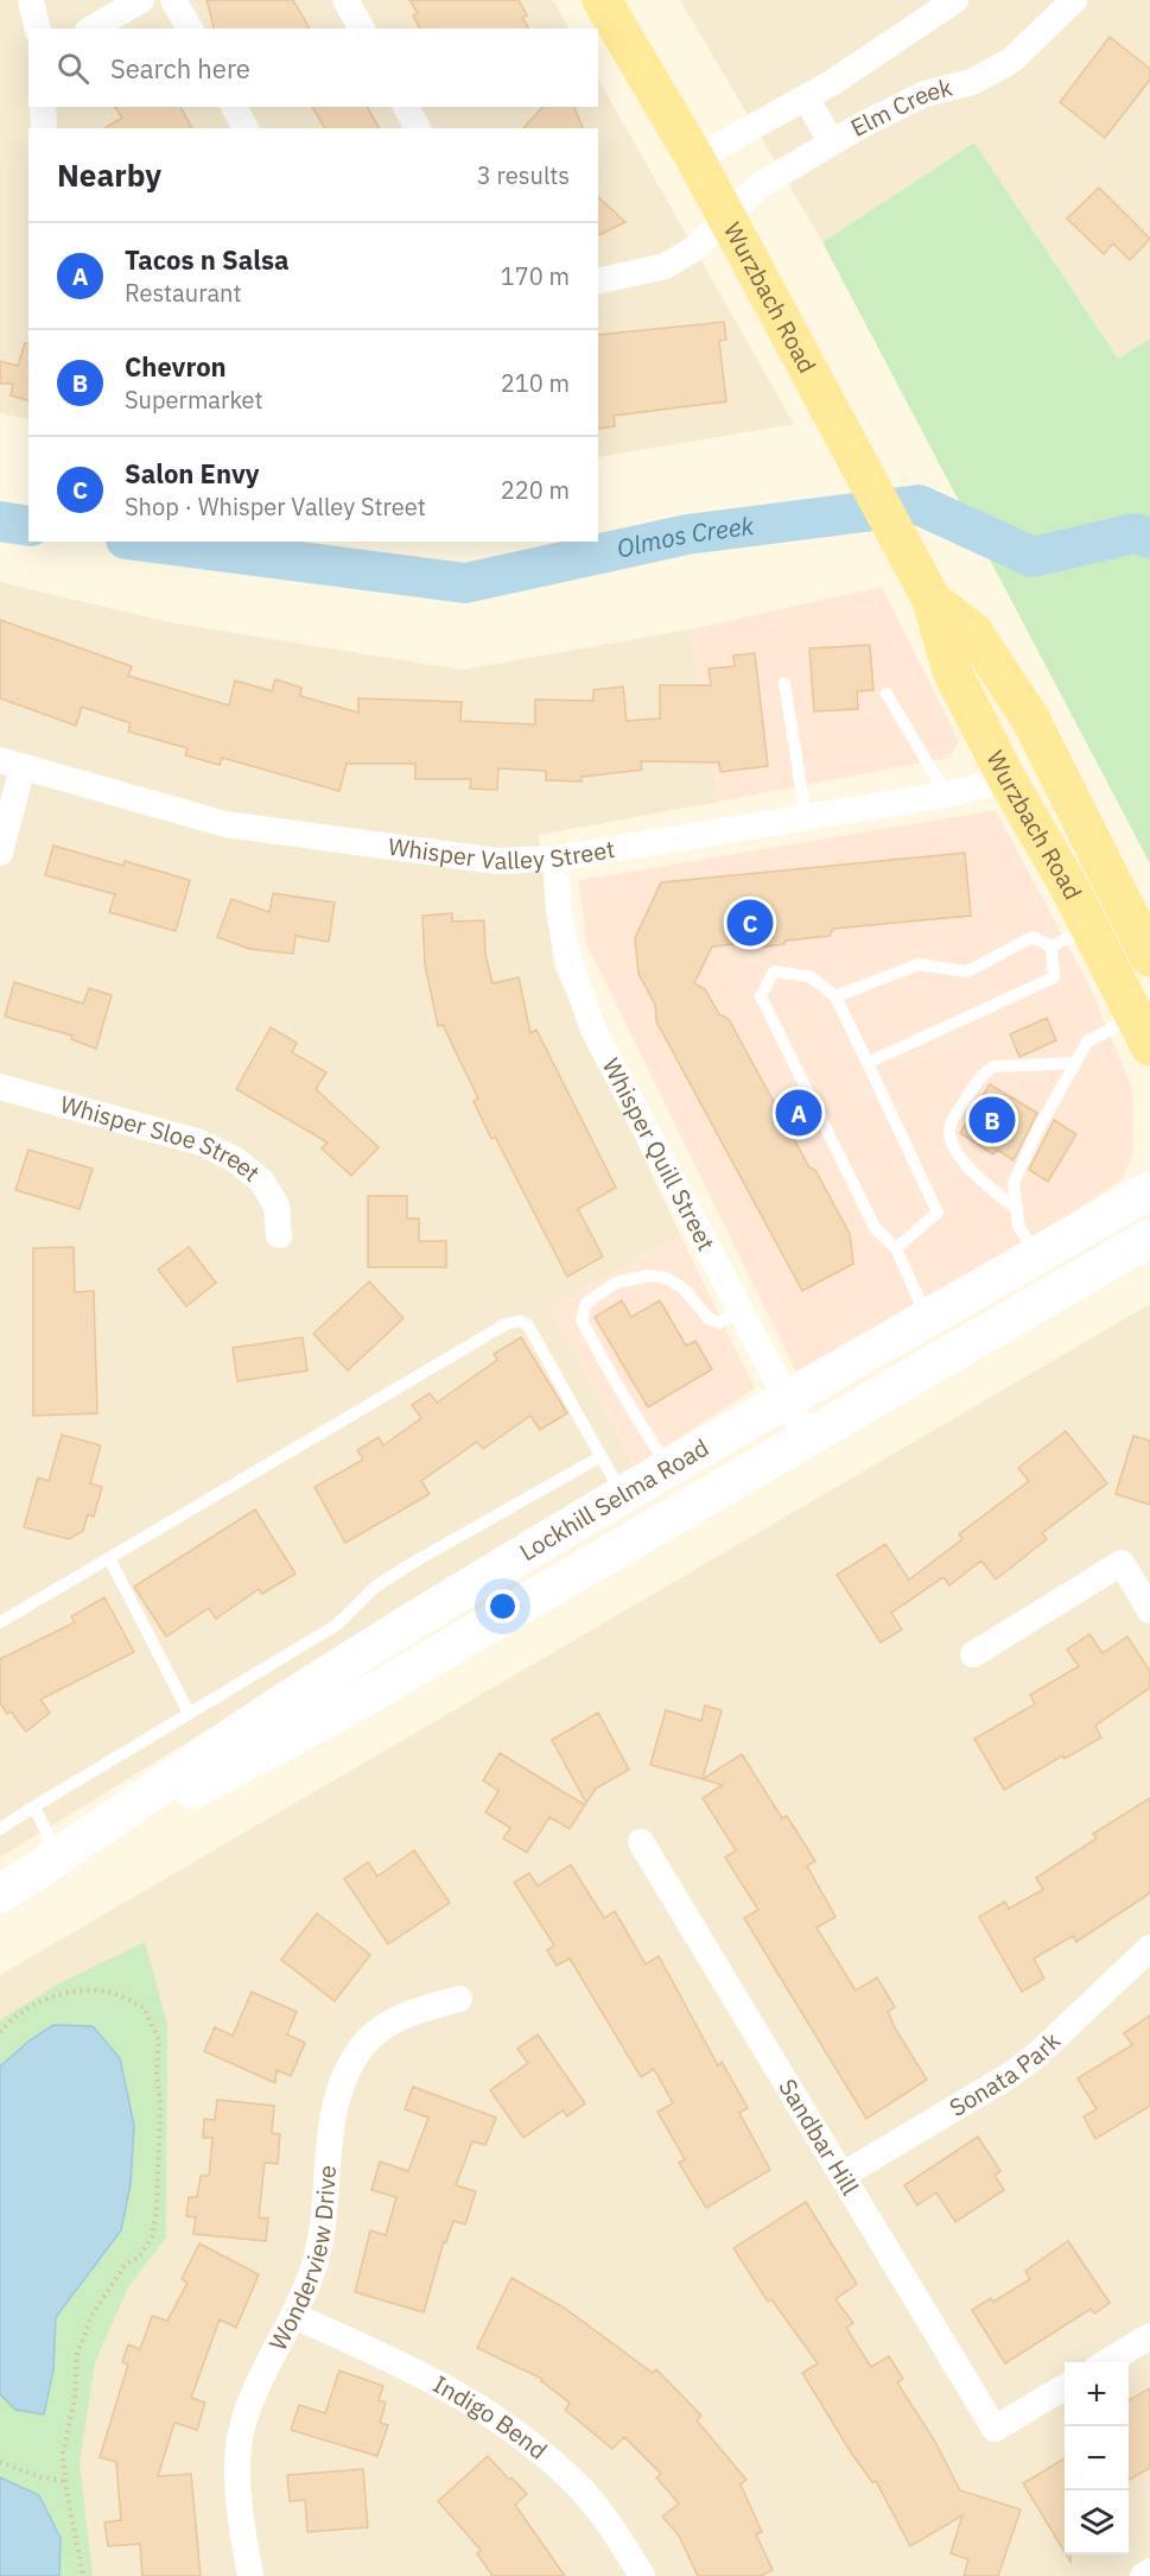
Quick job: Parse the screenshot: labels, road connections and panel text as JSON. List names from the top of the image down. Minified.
{"streets":{"main road":["Wurzbach Road","Lockhill Selma Road"],"street":["Elm Creek","Whisper Valley Street","Whisper Sloe Street","Whisper Quill Street","Sonata Park","Sandbar Hill","Wonderview Drive","Indigo Bend"]},"crossings":[["Elm Creek","Wurzbach Road"],["Wurzbach Road","Whisper Valley Street"],["Whisper Valley Street","Whisper Quill Street"],["Whisper Quill Street","Lockhill Selma Road"],["Sonata Park","Sandbar Hill"],["Wonderview Drive","Indigo Bend"]],"water":["Olmos Creek"],"page":{"search":"Search here","heading":["Nearby","3 results"],"list":[{"mark":"A","name":"Tacos n Salsa","note":"Restaurant","value":"170 m"},{"mark":"B","name":"Chevron","note":"Supermarket","value":"210 m"},{"mark":"C","name":"Salon Envy","note":"Shop · Whisper Valley Street","value":"220 m"}],"pins":["C","A","B"],"map_buttons":["+","−"]}}
